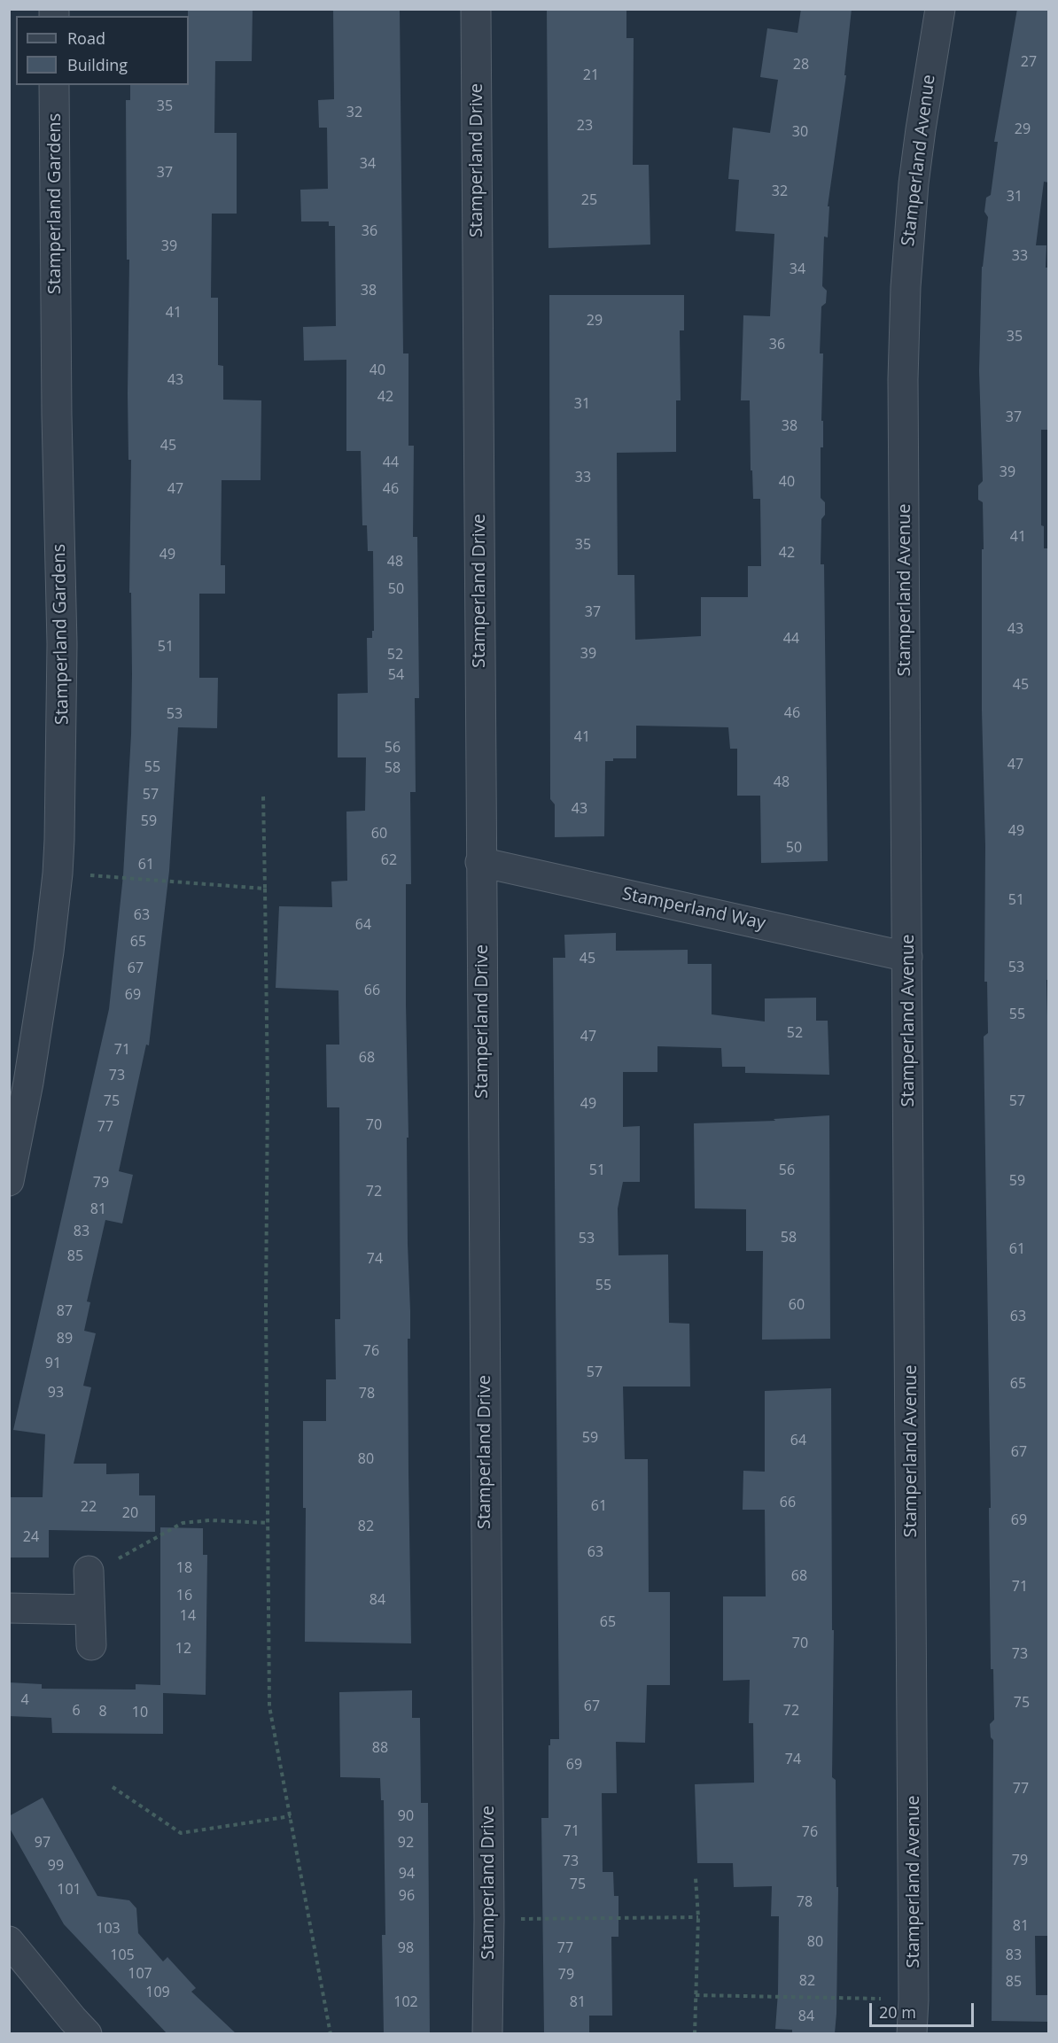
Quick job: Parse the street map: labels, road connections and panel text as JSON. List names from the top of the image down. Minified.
{"streets":{"street":["Stamperland Drive","Stamperland Avenue","Stamperland Gardens","Stamperland Way"]},"crossings":[["Stamperland Drive","Stamperland Way"],["Stamperland Avenue","Stamperland Way"]],"house_numbers":["27","28","21","35","32","23","29","30","34","37","32","31","25","36","39","33","34","38","41","29","35","36","40","43","42","31","37","38","45","44","39","33","40","47","46","41","35","42","49","48","50","37","43","44","51","39","52","54","45","46","53","41","56","47","55","58","48","57","43","59","49","60","50","62","61","51","63","64","65","45","53","67","66","69","55","52","47","71","68","73","75","57","49","70","77","51","56","59","79","72","81","83","58","53","61","85","74","55","60","87","63","89","76","91","57","65","93","78","59","64","67","80","66","61","22","20","69","82","24","63","18","68","71","16","84","14","65","70","12","73","4","75","67","6","72","8","10","88","74","69","77","90","71","76","97","92","79","73","99","94","75","101","96","78","81","103","80","98","77","105","83","107","79","82","85","109","102","81","84"],"legend":["Road","Building"],"scale_bar":"20 m"}
